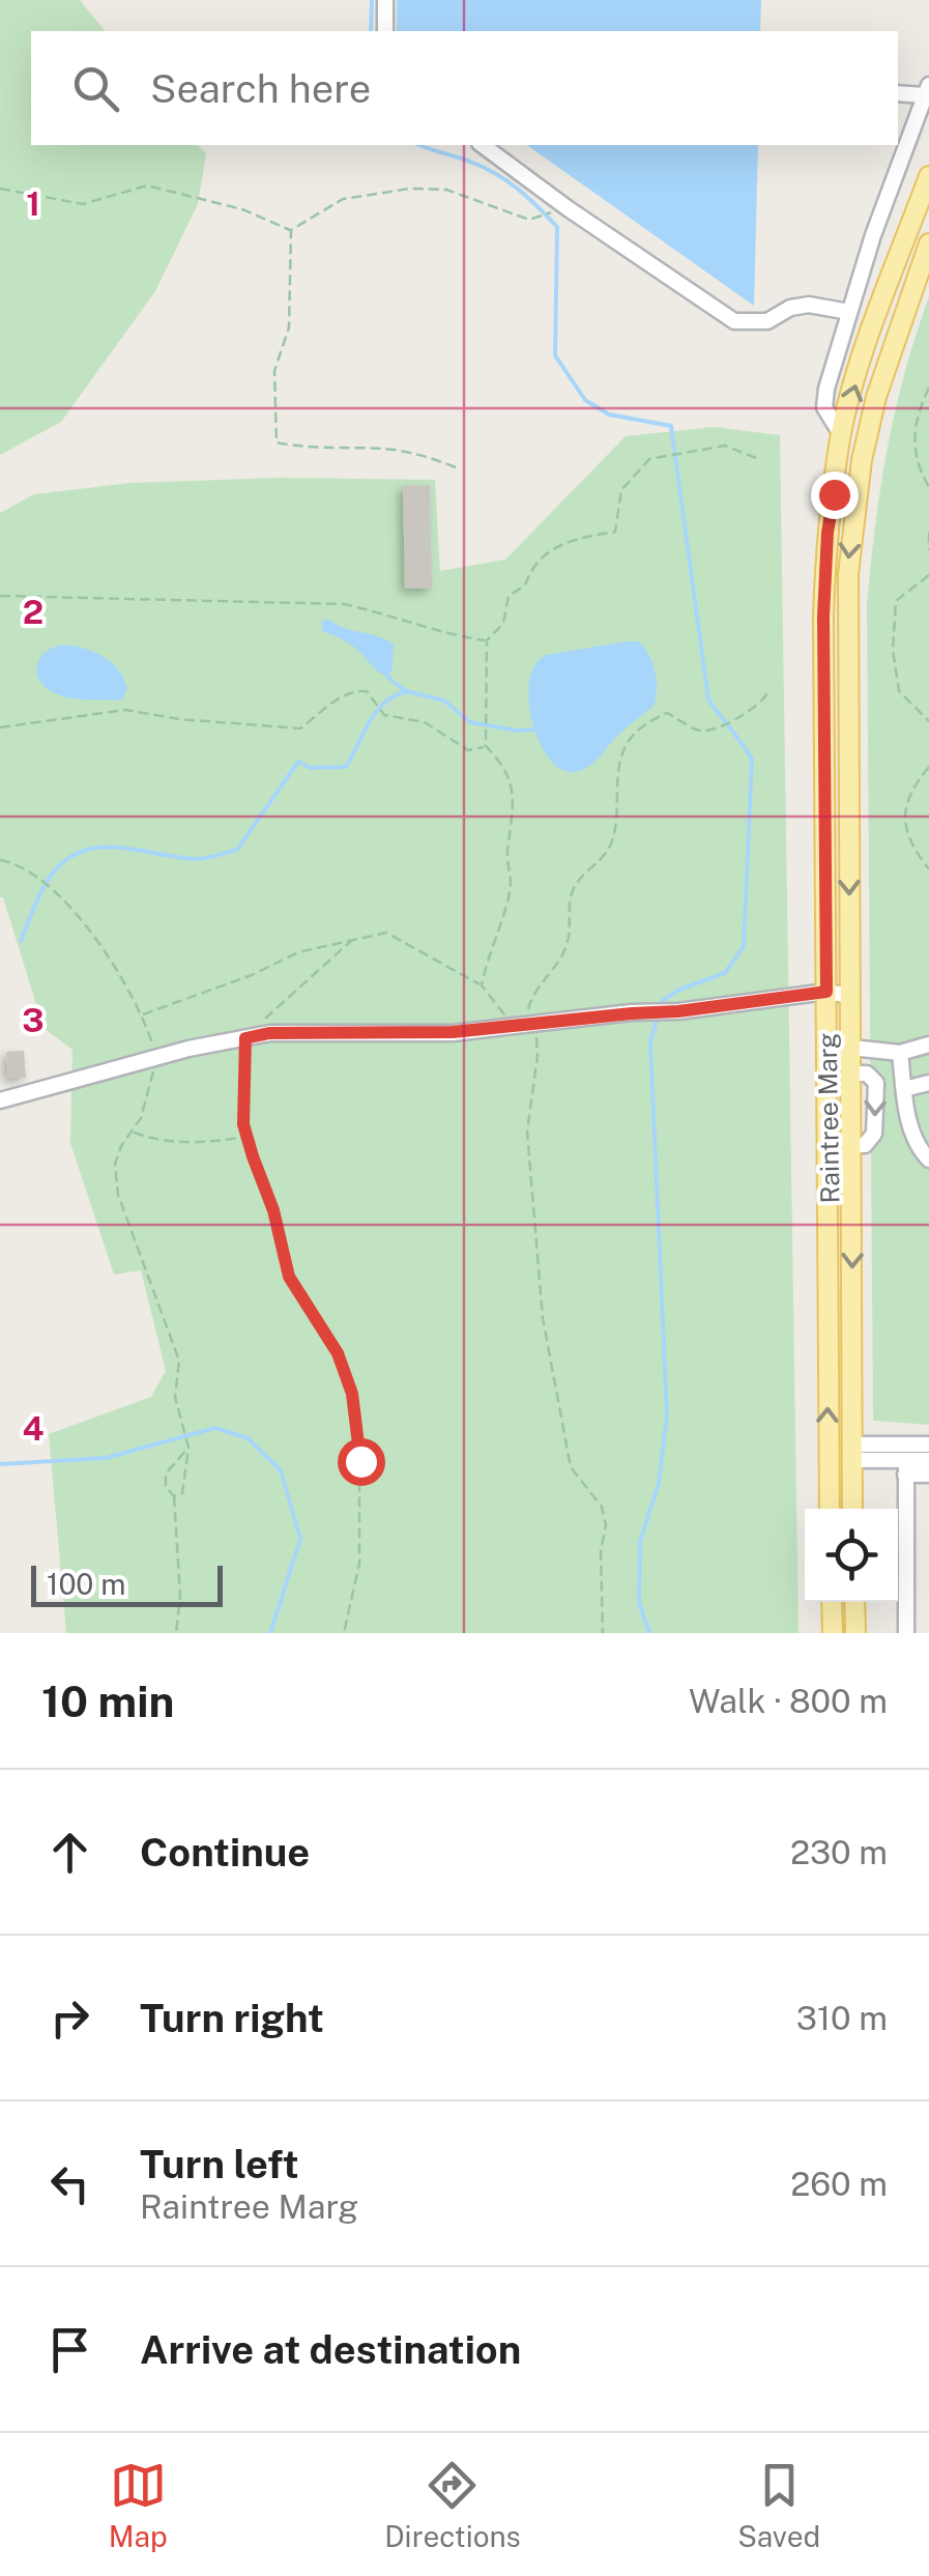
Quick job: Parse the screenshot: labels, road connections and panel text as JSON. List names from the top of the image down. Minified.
{"streets":{"main road":["Raintree Marg"]},"scale_bar":"100 m","page":{"search":"Search here","scale":"100 m","heading":["10 min","Walk · 800 m"],"list":[["Continue","230 m"],["Turn right","310 m"],["Turn left","Raintree Marg","260 m"],"Arrive at destination"],"nav":["Map","Directions","Saved"]},"grid":{"rows":["1","2","3","4"]}}
